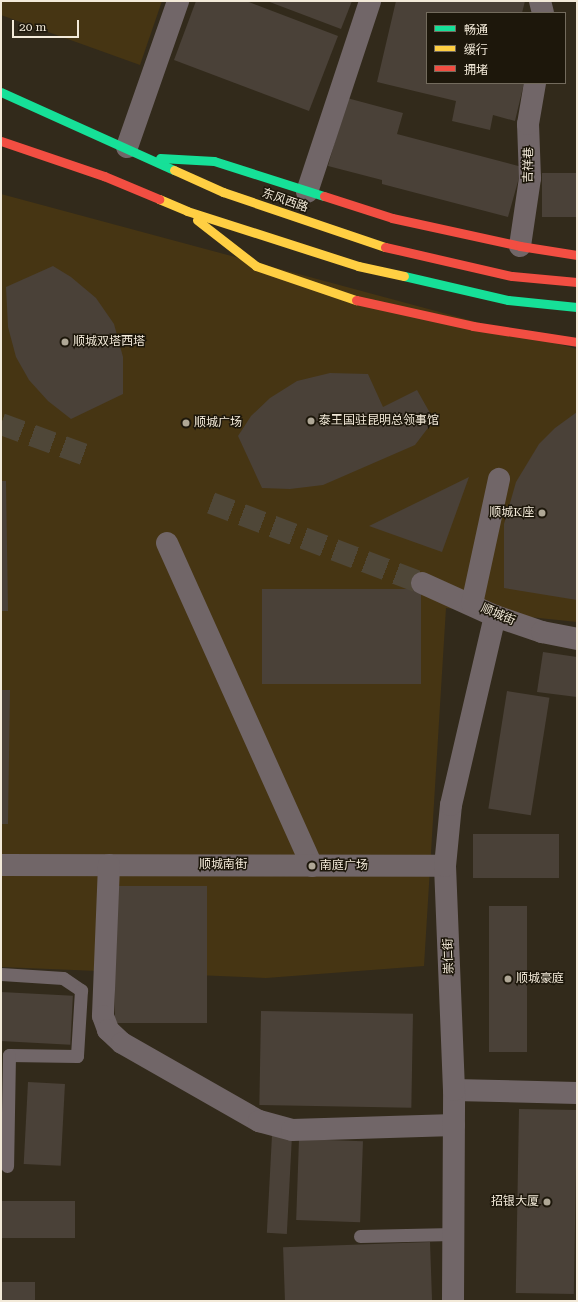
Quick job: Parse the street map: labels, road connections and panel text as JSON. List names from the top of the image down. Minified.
{"streets":{"main road":["东风西路"],"street":["吉祥巷","顺城街","顺城南街","崇仁街"]},"crossings":[["顺城街","崇仁街"],["顺城南街","崇仁街"]],"places":["顺城双塔西塔","泰王国驻昆明总领事馆","顺城广场","顺城K座","南庭广场","顺城豪庭","招银大厦"],"legend":["畅通","缓行","拥堵"],"scale_bar":"20 m"}
